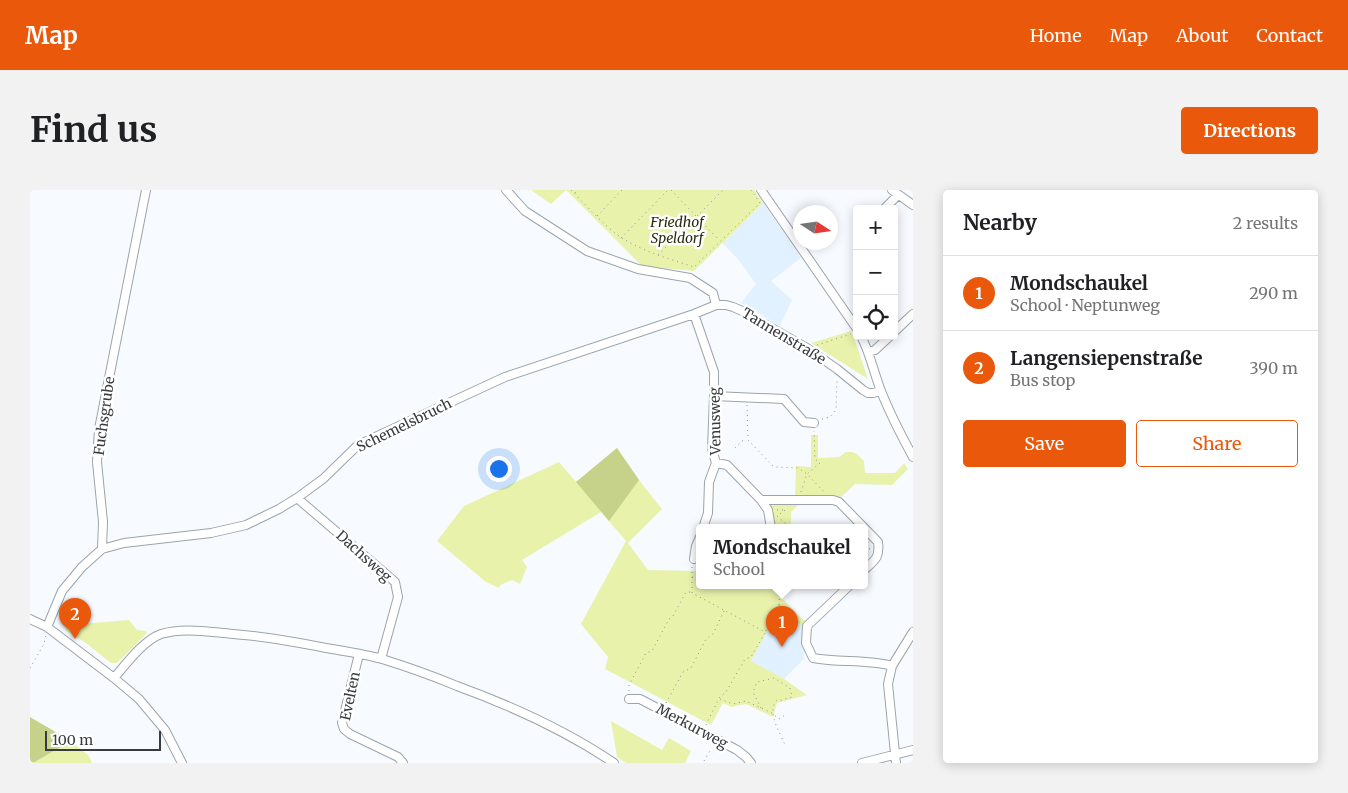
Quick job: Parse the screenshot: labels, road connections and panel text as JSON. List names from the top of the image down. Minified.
{"streets":{"street":["Tannenstraße","Fuchsgrube","Venusweg","Schemelsbruch","Dachsweg","Evelten","Merkurweg"]},"crossings":[["Tannenstraße","Schemelsbruch"],["Fuchsgrube","Schemelsbruch"],["Venusweg","Schemelsbruch"],["Schemelsbruch","Dachsweg"]],"parks":["Friedhof Speldorf"],"scale_bar":"100 m","north":"right","page":{"header":"Map","nav":["Home","Map","About","Contact"],"buttons":["Directions",["Save","Share"]],"title":"Find us","heading":["Nearby","2 results"],"map_buttons":["+","−"],"list":[{"mark":"1","name":"Mondschaukel","note":"School · Neptunweg","value":"290 m"},{"mark":"2","name":"Langensiepenstraße","note":"Bus stop","value":"390 m"}],"popup":["Mondschaukel","School"],"pins":["2","1"],"scale":"100 m"}}
